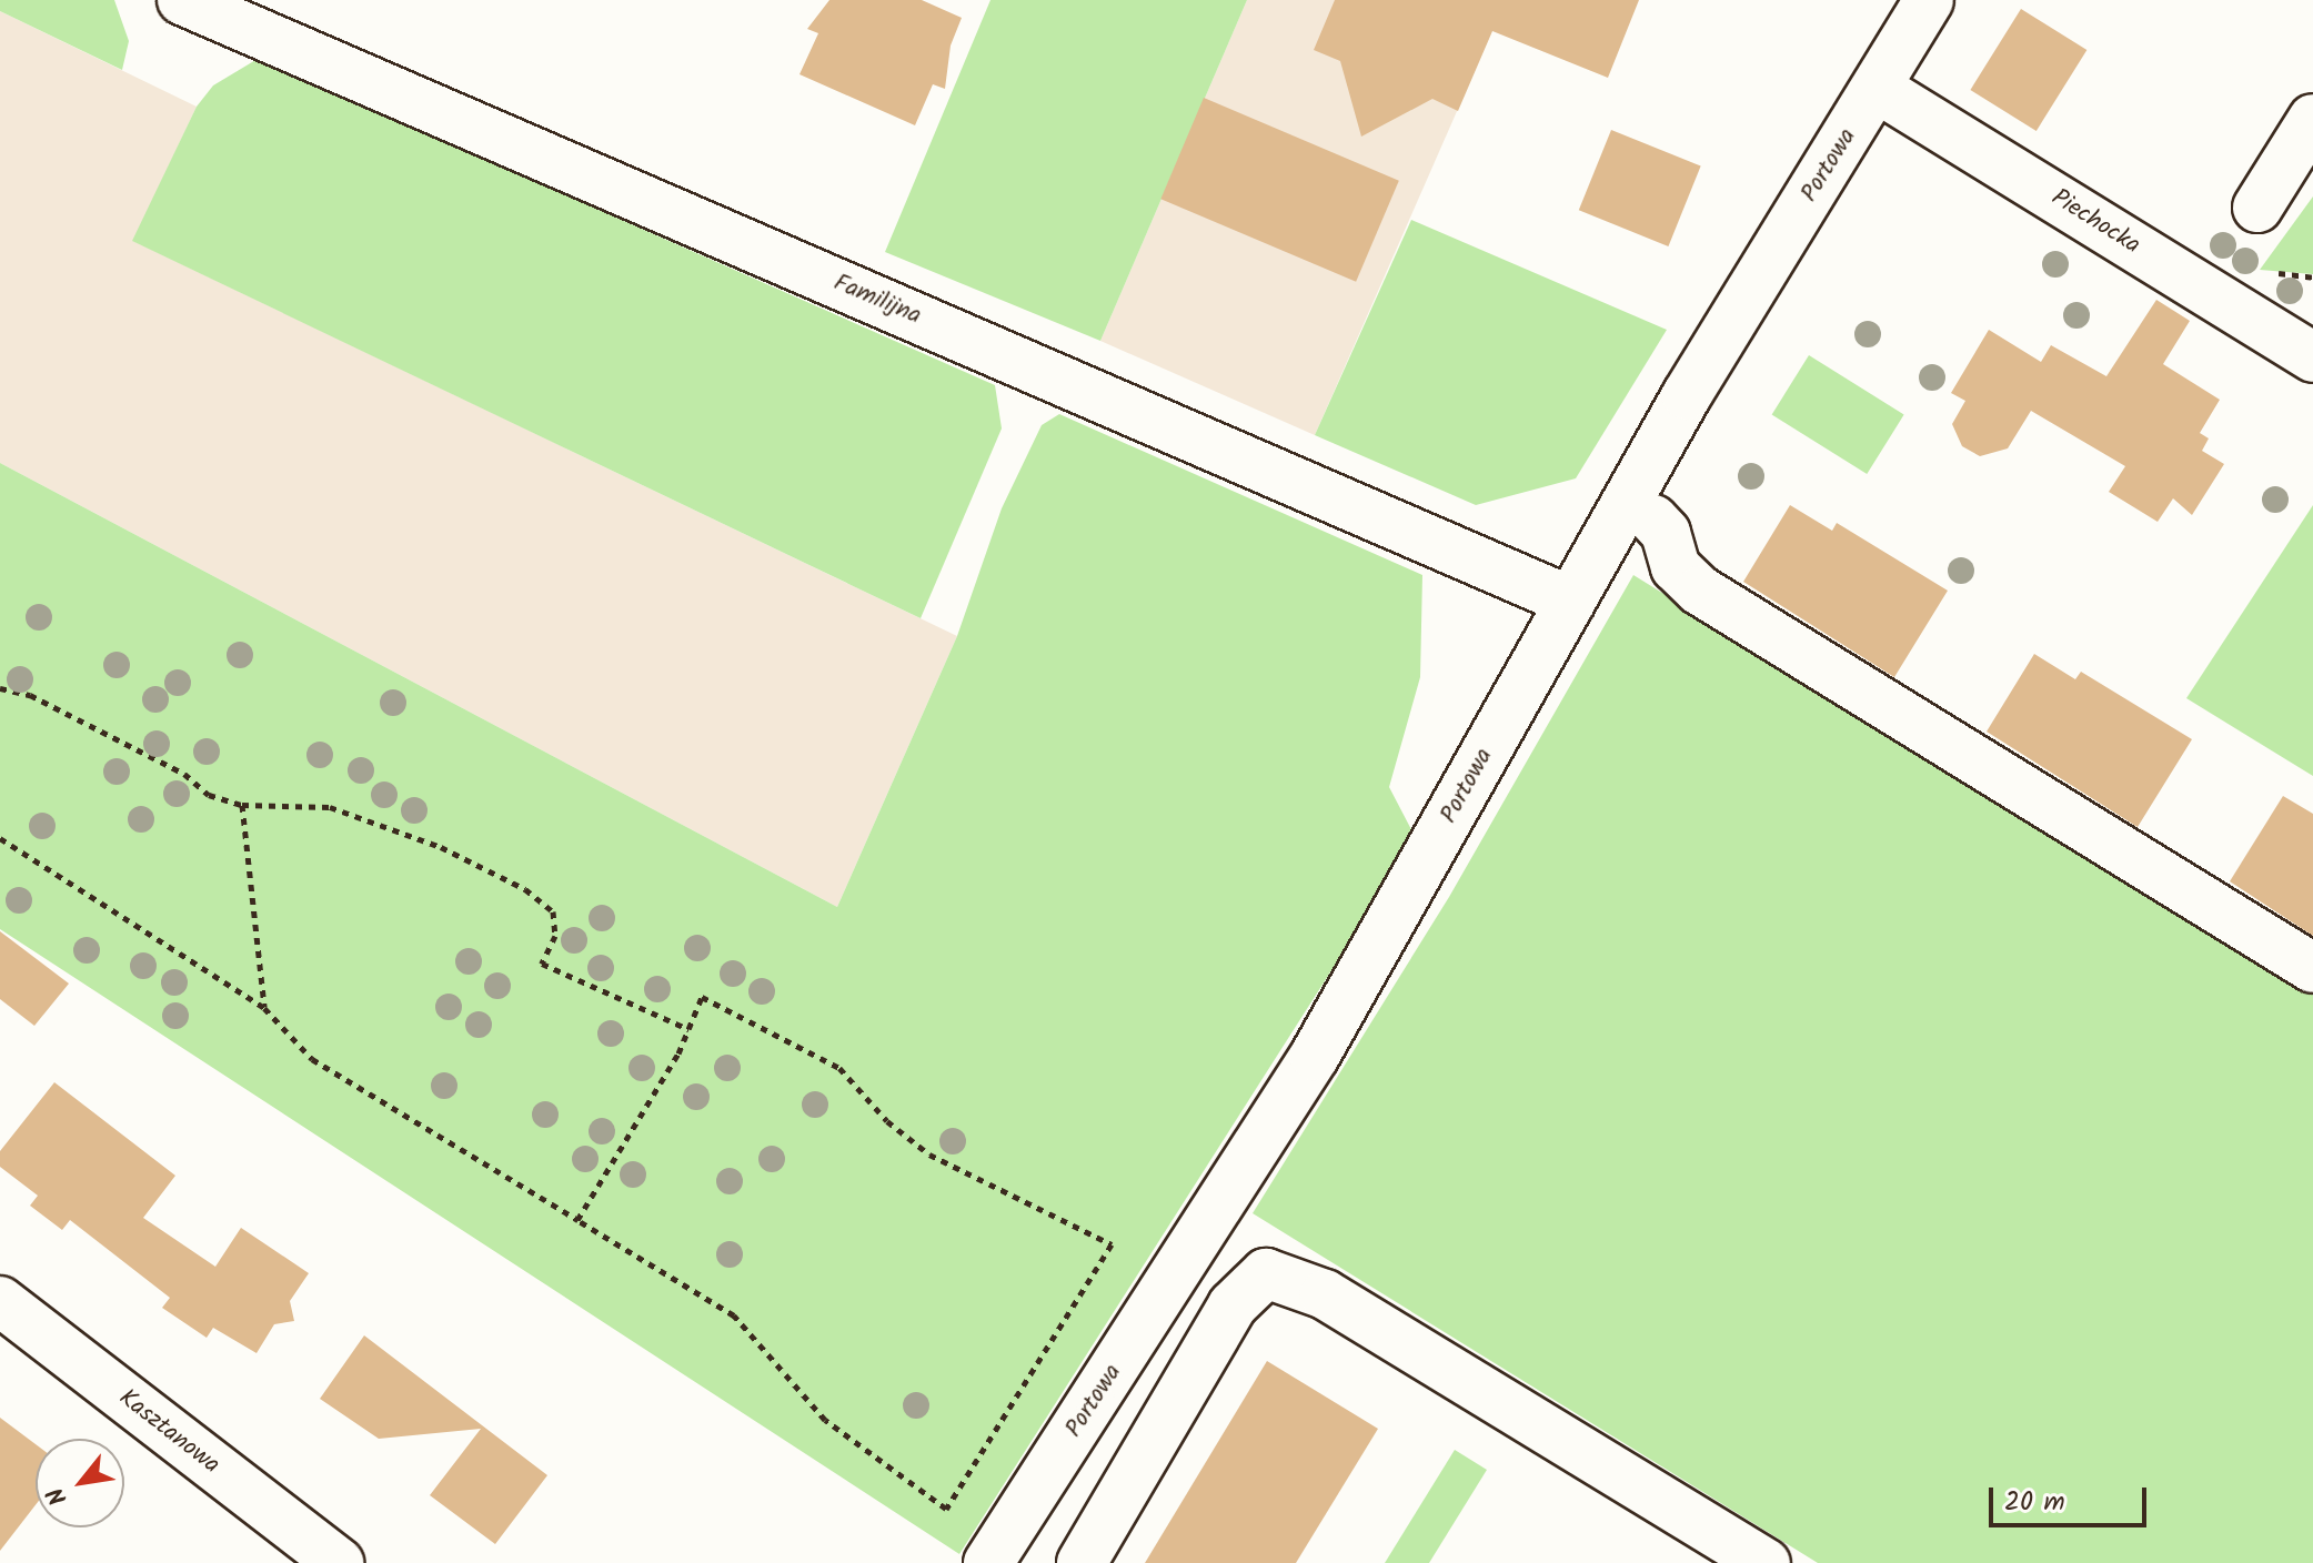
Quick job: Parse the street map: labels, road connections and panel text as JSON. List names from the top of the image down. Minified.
{"streets":{"street":["Portowa","Piechocka","Familijna","Kasztanowa"]},"crossings":[["Portowa","Piechocka"],["Portowa","Familijna"]],"scale_bar":"20 m","north":"bottom left"}
